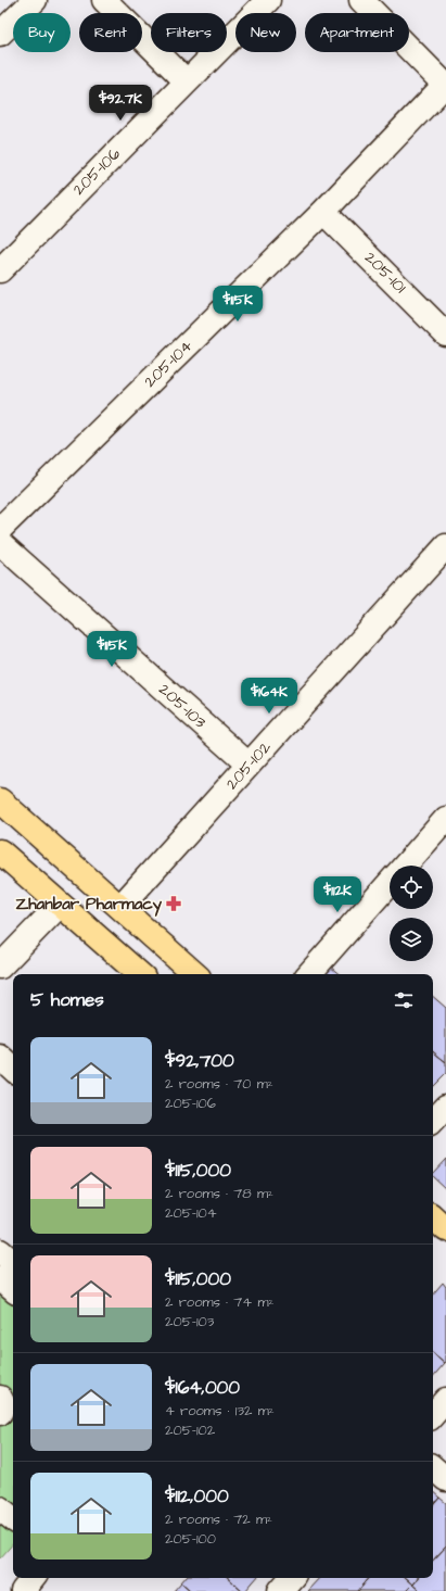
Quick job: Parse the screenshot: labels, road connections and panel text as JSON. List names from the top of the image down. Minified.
{"streets":{"street":["205-106","205-101","205-104","205-103","205-102"]},"crossings":[["205-101","205-104"],["205-103","205-102"]],"places":{"pharmacy":["Zhanbar Pharmacy"]},"page":{"chip":["Buy","Rent","Filters","New","Apartment"],"price":["$92.7K","$115K","$115K","$164K","$112K"],"heading":"5 homes","list":[{"name":"$92,700","note":"2 rooms · 70 m² · 205-106"},{"name":"$115,000","note":"2 rooms · 78 m² · 205-104"},{"name":"$115,000","note":"2 rooms · 74 m² · 205-103"},{"name":"$164,000","note":"4 rooms · 132 m² · 205-102"},{"name":"$112,000","note":"2 rooms · 72 m² · 205-100"}]}}
